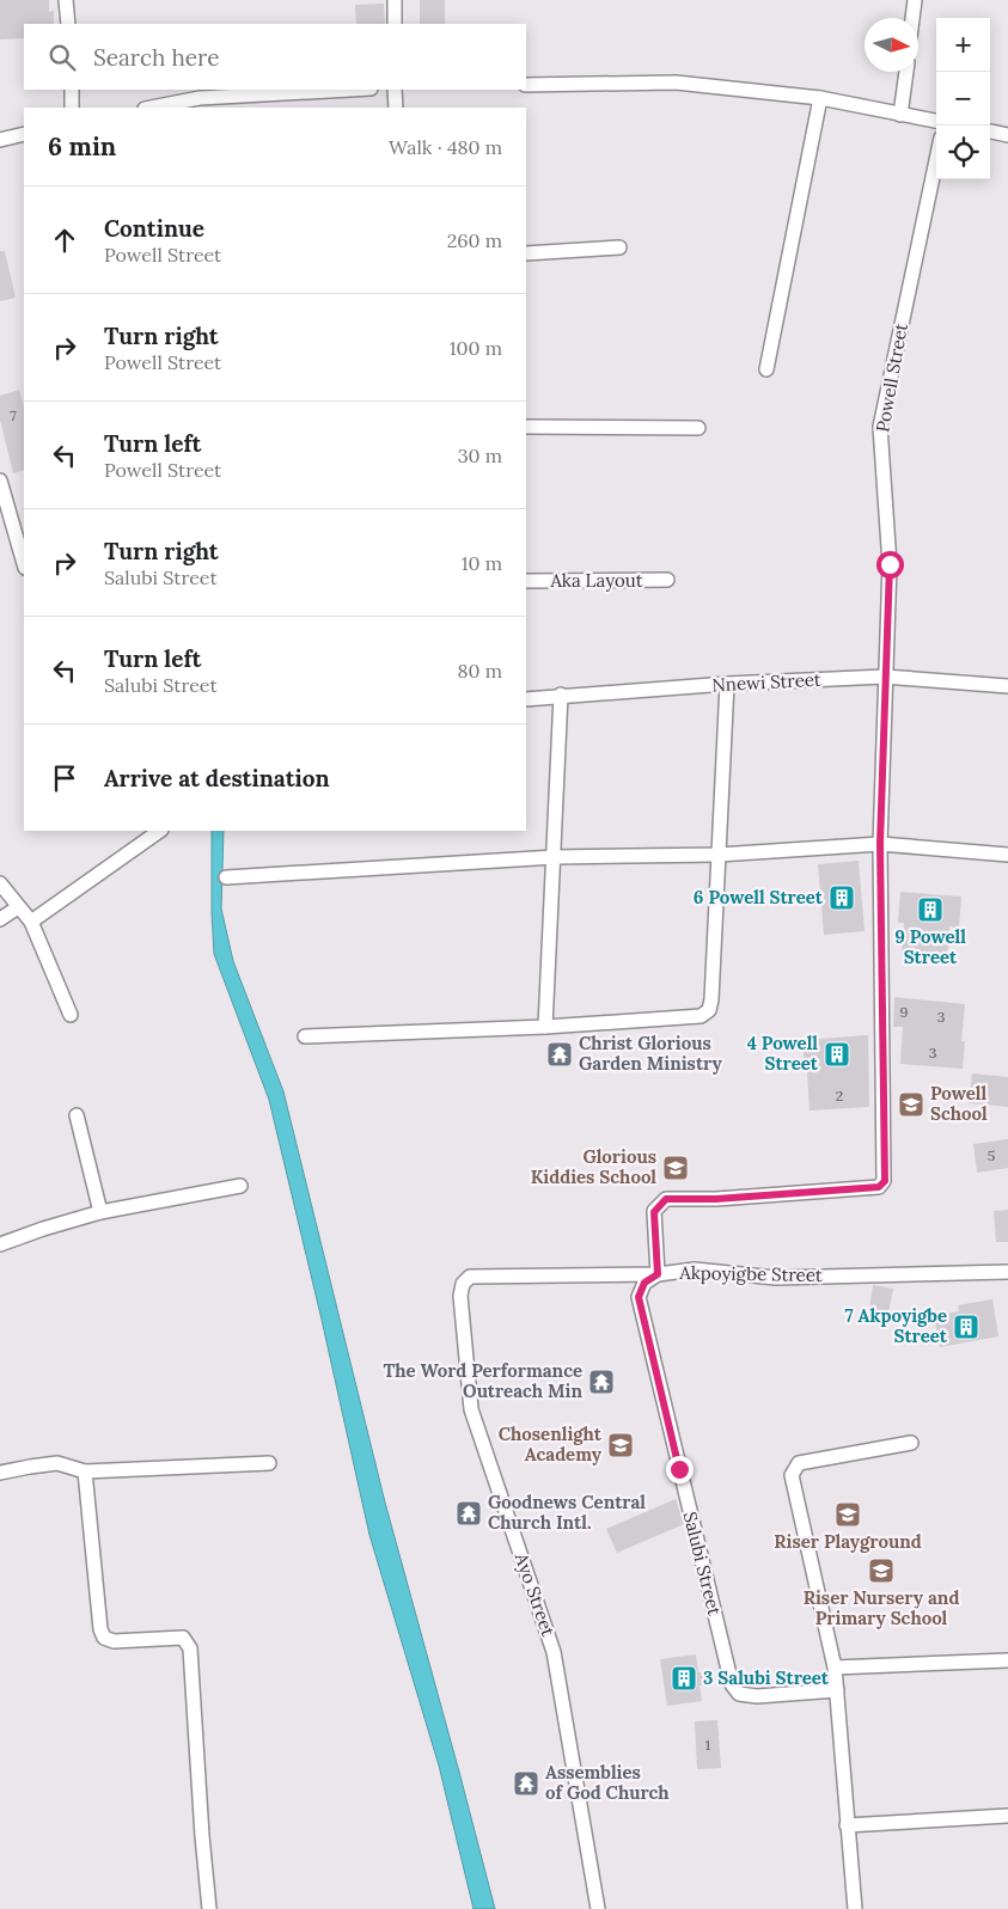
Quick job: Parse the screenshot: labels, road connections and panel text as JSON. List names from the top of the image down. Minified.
{"streets":{"street":["Powell Street","Aka Layout","Nnewi Street","Akpoyigbe Street","Salubi Street","Ayo Street"]},"crossings":[["Powell Street","Nnewi Street"],["Powell Street","Akpoyigbe Street"],["Powell Street","Salubi Street"],["Akpoyigbe Street","Salubi Street"],["Akpoyigbe Street","Ayo Street"]],"places":{"building":["6 Powell Street","9 Powell Street","4 Powell Street","7 Akpoyigbe Street","3 Salubi Street"],"temple":["Christ Glorious Garden Ministry","The Word Performance Outreach Min","Goodnews Central Church Intl.","Assemblies of God Church"],"school or university":["Powell School","Glorious Kiddies School","Chosenlight Academy","Riser Playground","Riser Nursery and Primary School"]},"house_numbers":["7","9","3","3","2","5","1"],"north":"right","page":{"map_buttons":["+","−"],"search":"Search here","heading":["6 min","Walk · 480 m"],"list":[["Continue","Powell Street","260 m"],["Turn right","Powell Street","100 m"],["Turn left","Powell Street","30 m"],["Turn right","Salubi Street","10 m"],["Turn left","Salubi Street","80 m"],"Arrive at destination"]}}
